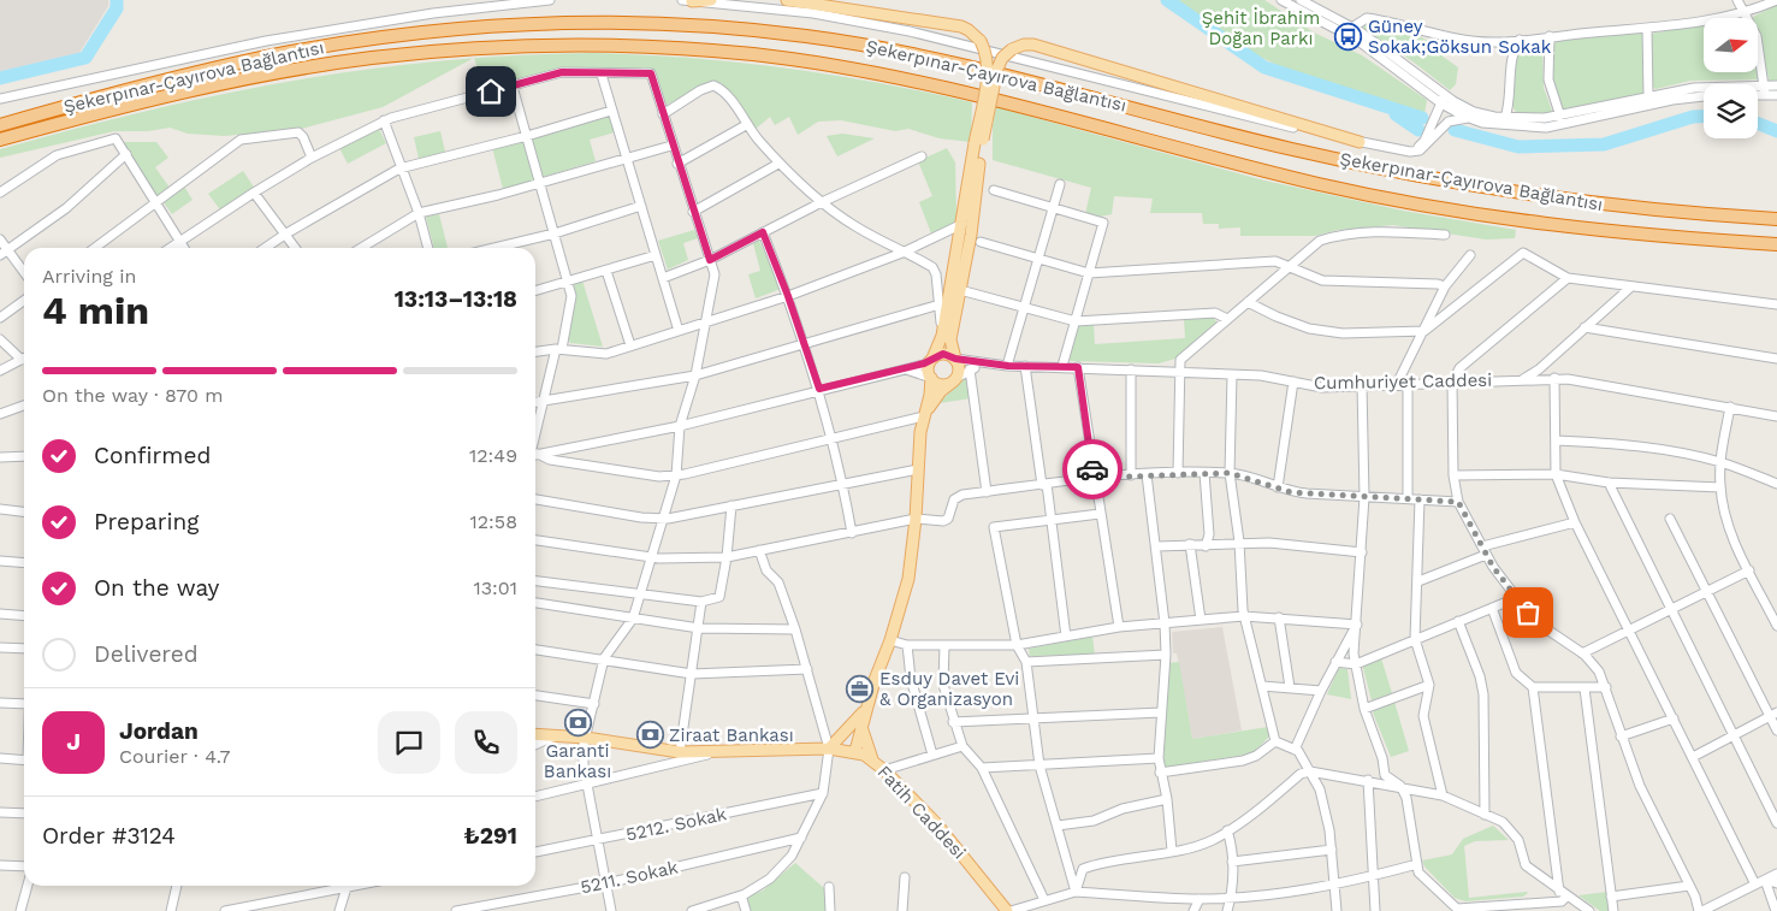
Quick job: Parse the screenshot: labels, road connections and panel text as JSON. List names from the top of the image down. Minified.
{"streets":{"highway":["Şekerpınar-Çayırova Bağlantısı"],"main road":["Fatih Caddesi"],"street":["Cumhuriyet Caddesi","5212. Sokak","5211. Sokak"]},"parks":["Şehit İbrahim Doğan Parkı"],"places":{"bus stop":["Güney Sokak;Göksun Sokak"],"office":["Esduy Davet Evi & Organizasyon"],"bank":["Garanti Bankası","Ziraat Bankası"]},"north":"right","page":{"heading":["4 min","Arriving in","13:13–13:18"],"panel":["Jordan","Courier · 4.7","Order #3124","₺291"],"bar":"On the way · 870 m","list":[["Confirmed","12:49"],["Preparing","12:58"],["On the way","13:01"],"Delivered"],"round":"J"}}
